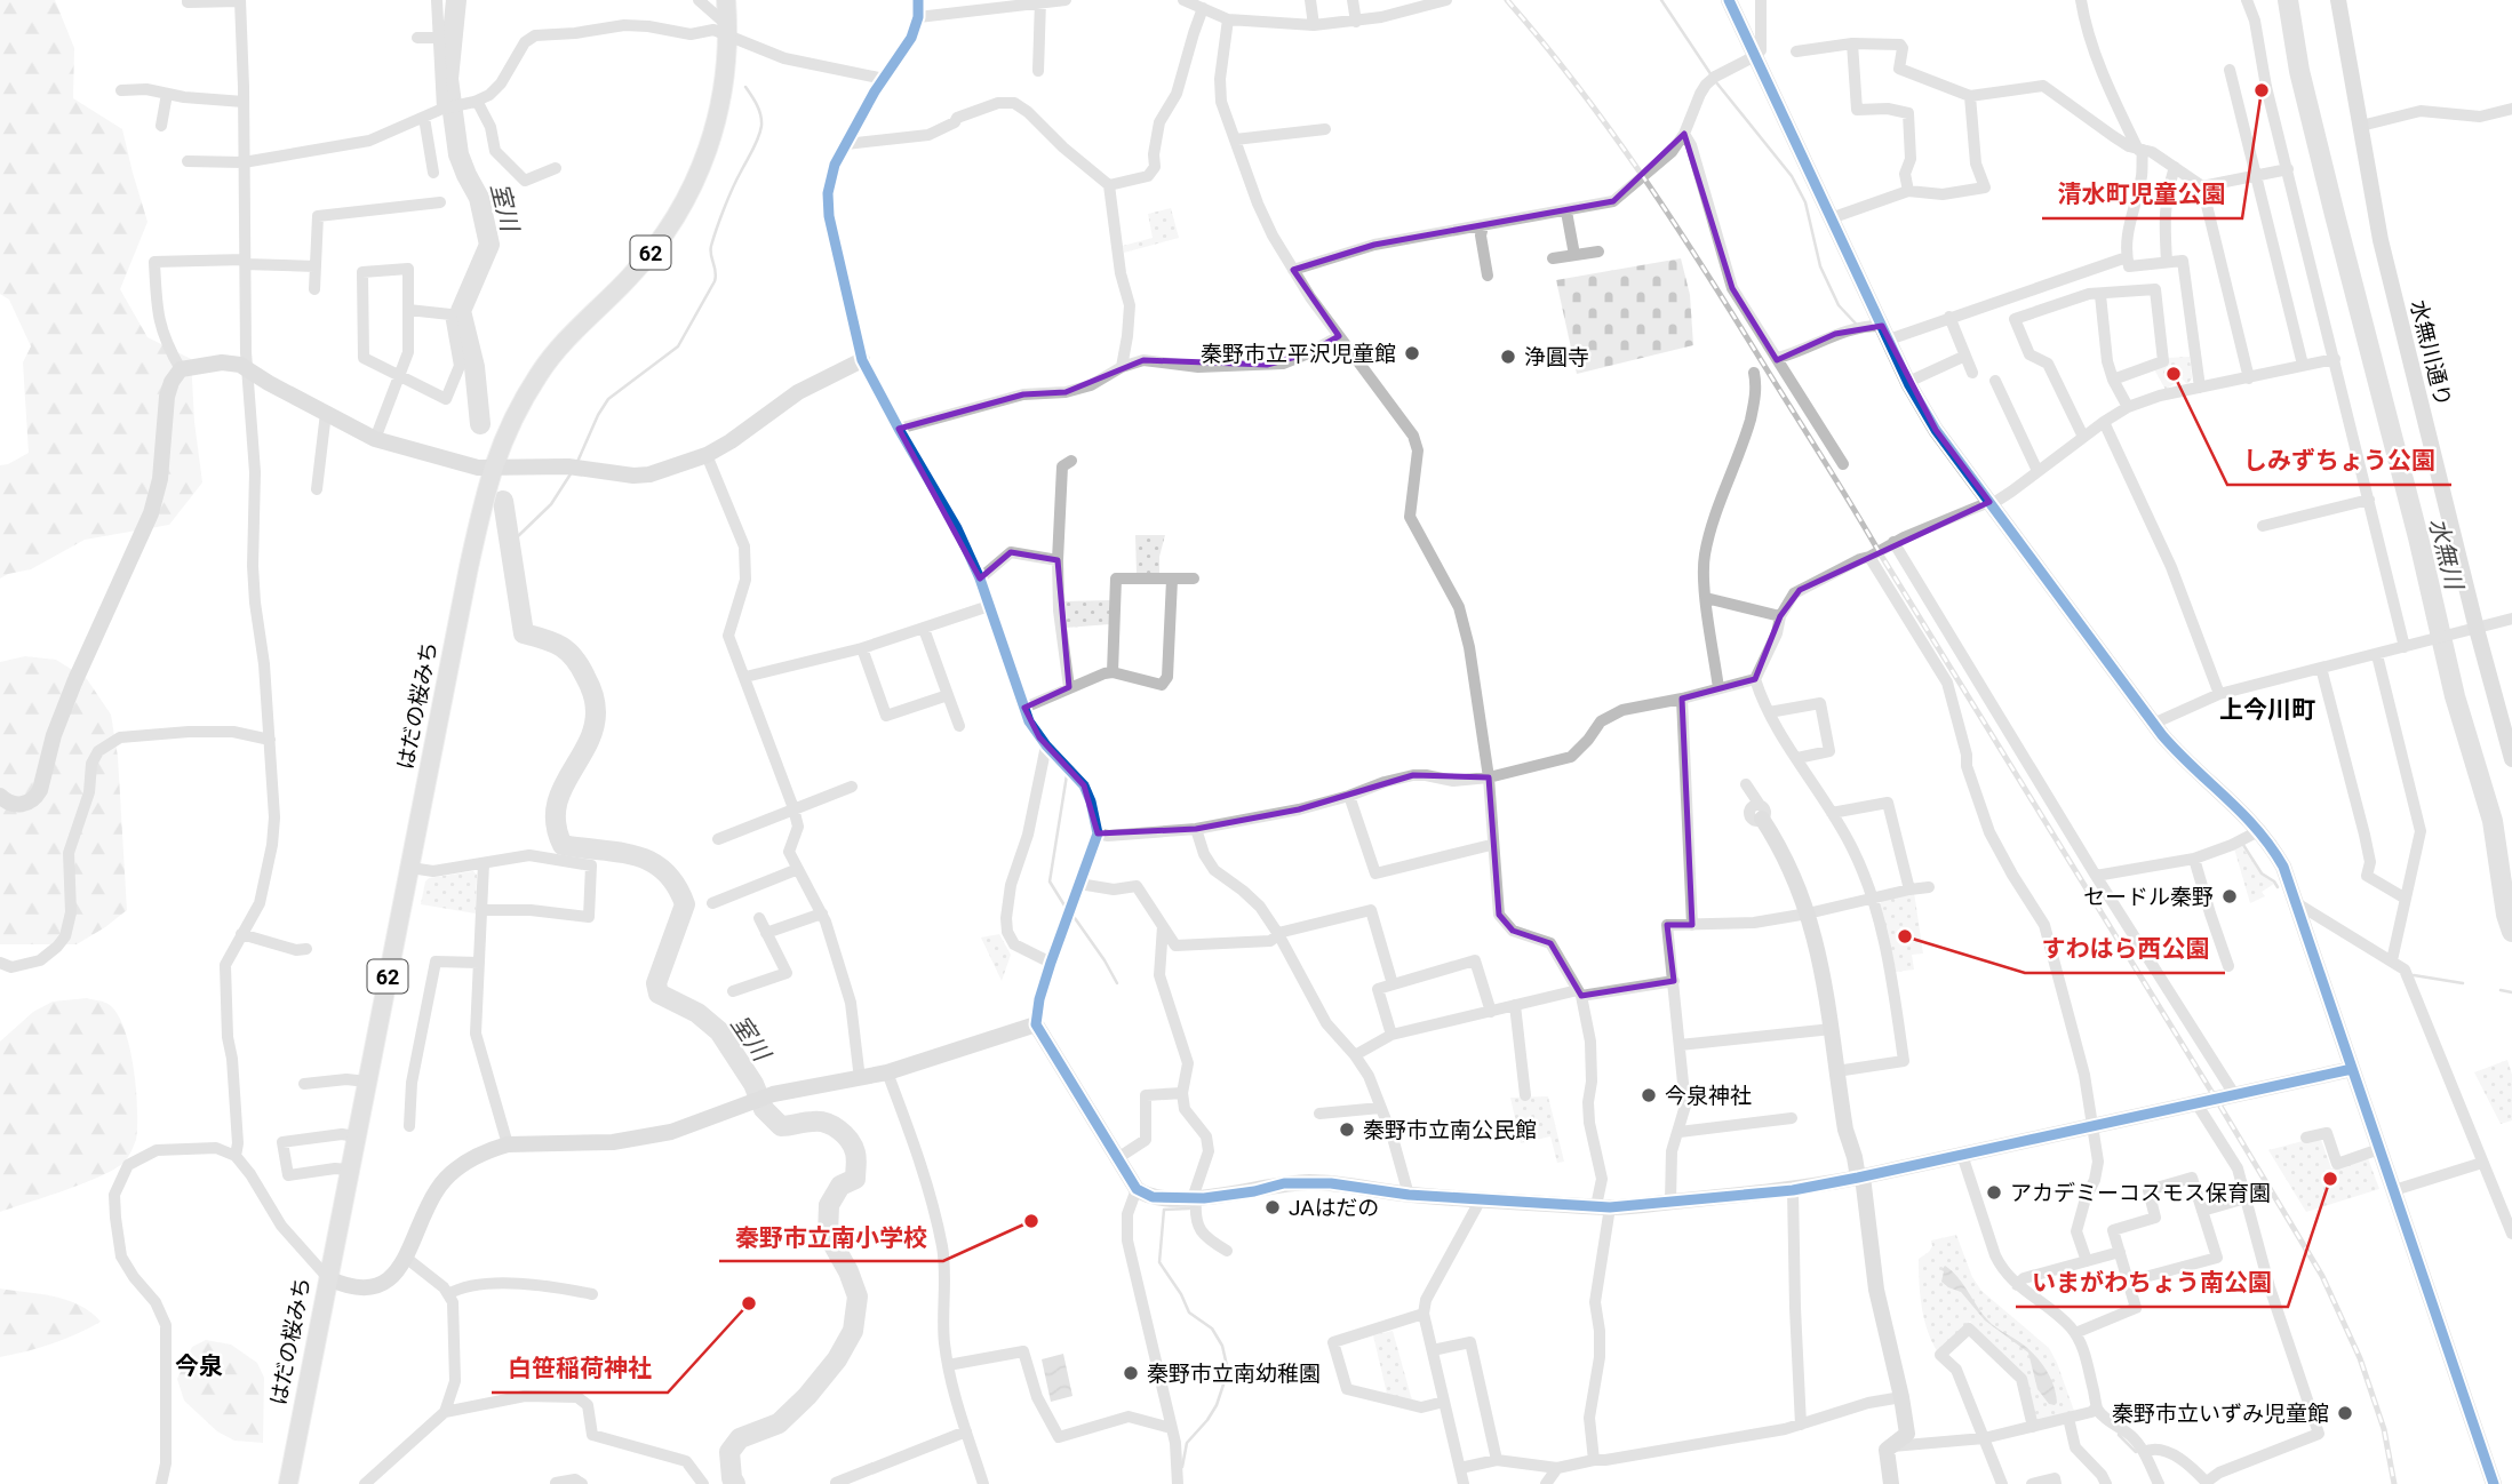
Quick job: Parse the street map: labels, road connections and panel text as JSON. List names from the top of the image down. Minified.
{"streets":{"main road":["62","はだの桜みち"],"street":["水無川通り"]},"districts":["上今川町","今泉"],"water":["室川","水無川"],"places":["清水町児童公園","秦野市立平沢児童館","浄圓寺","しみずちょう公園","セードル秦野","すわはら西公園","今泉神社","秦野市立南公民館","いまがわちょう南公園","アカデミーコスモス保育園","JAはだの","秦野市立南小学校","白笹稲荷神社","秦野市立南幼稚園","秦野市立いずみ児童館"]}
